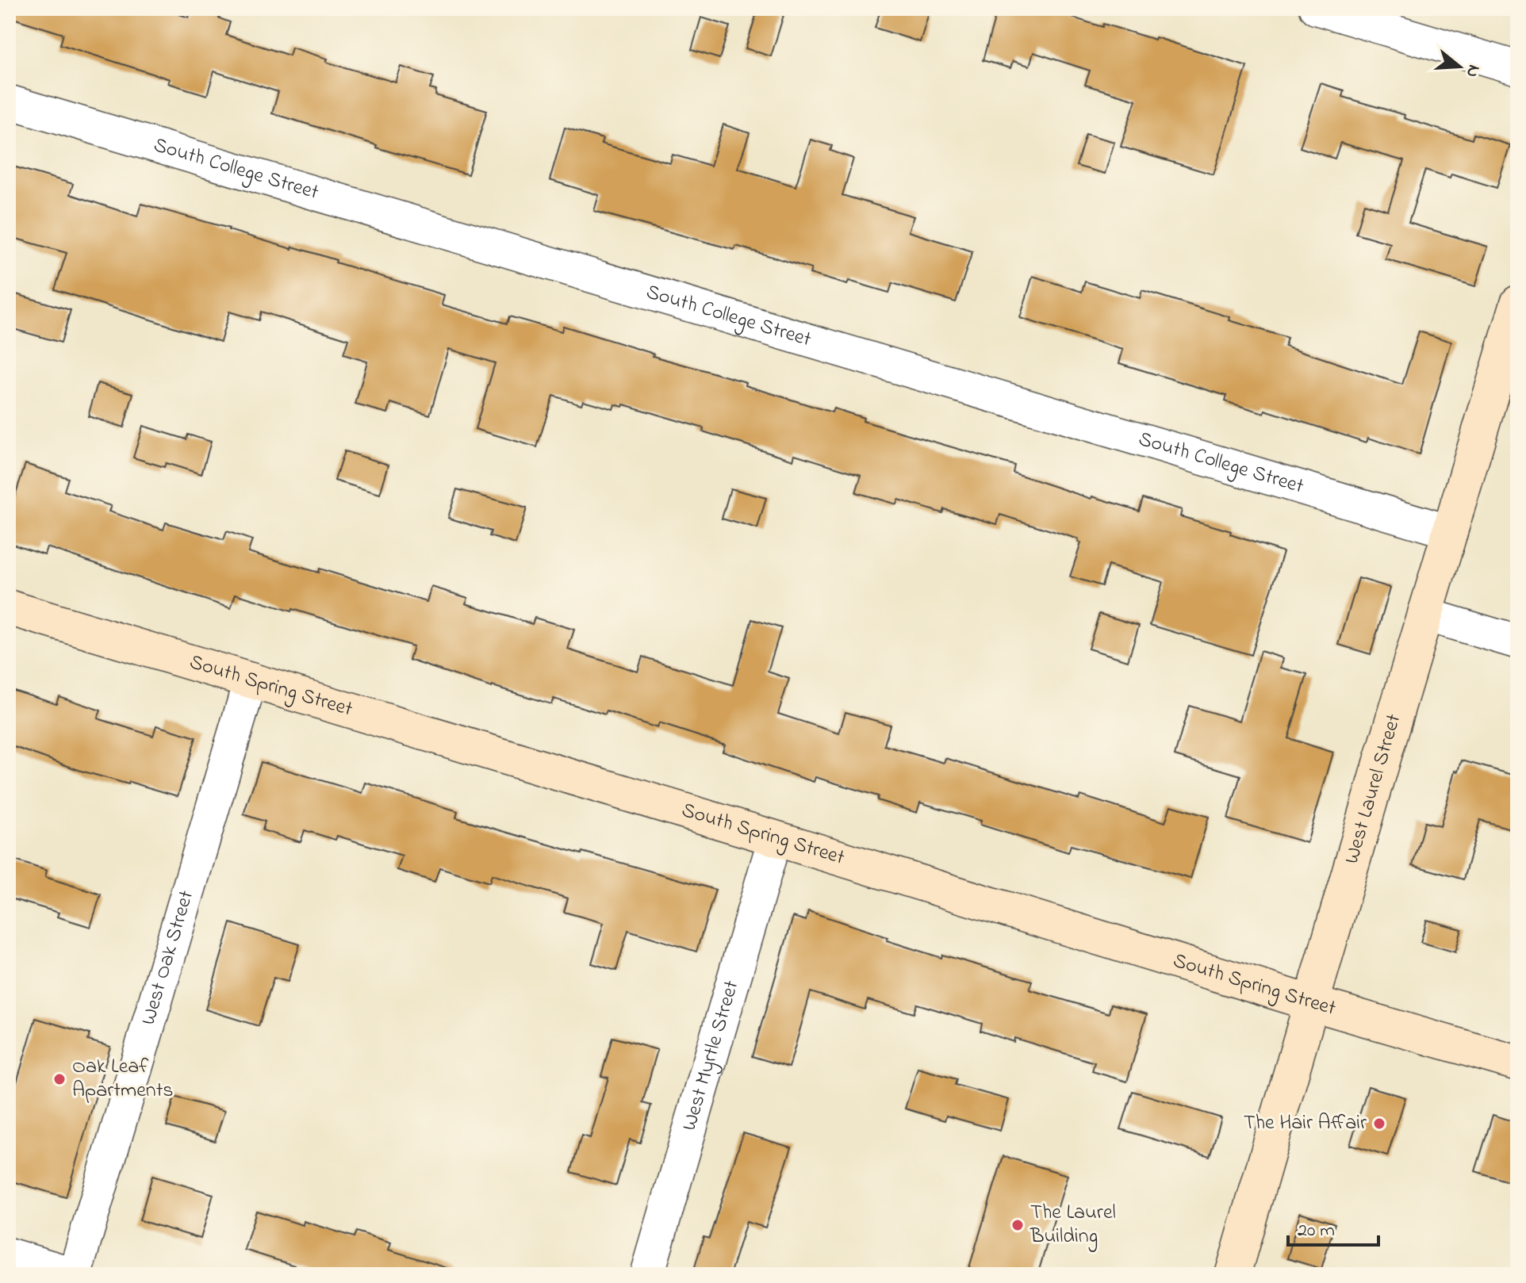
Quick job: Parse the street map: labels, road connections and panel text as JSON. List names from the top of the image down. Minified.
{"streets":{"street":["South College Street","South Spring Street","West Laurel Street","West Oak Street","West Myrtle Street"]},"crossings":[["South College Street","West Laurel Street"],["South Spring Street","West Laurel Street"],["South Spring Street","West Oak Street"],["South Spring Street","West Myrtle Street"]],"places":["Oak Leaf Apartments","The Hair Affair","The Laurel Building"],"scale_bar":"20 m","north":"right"}
